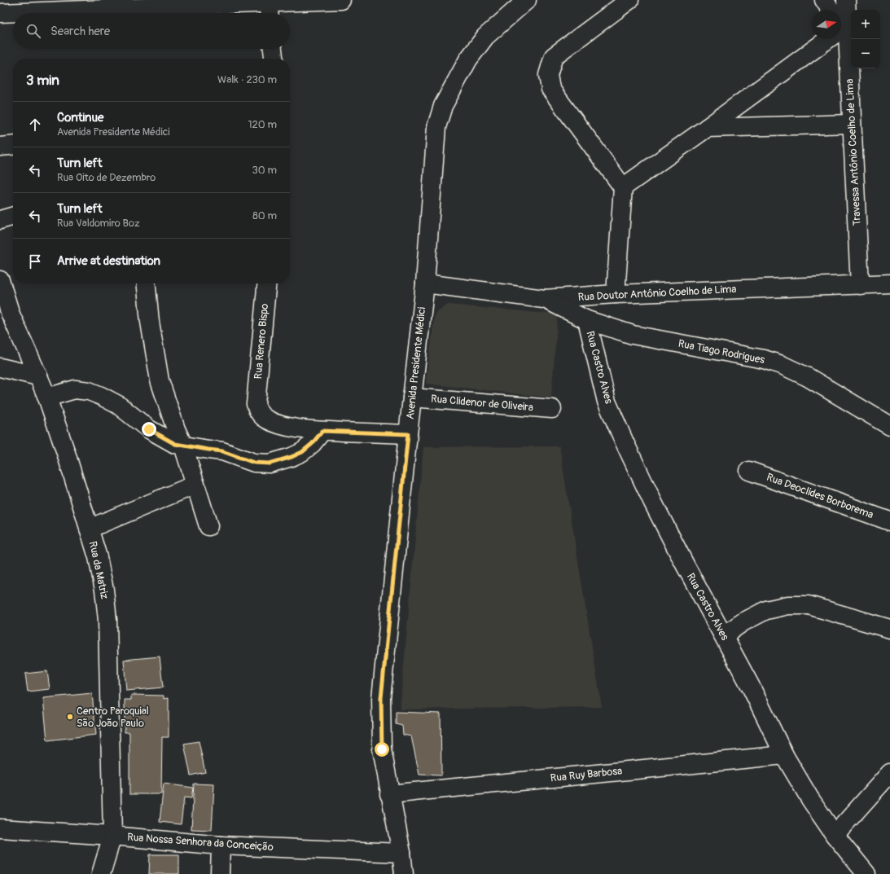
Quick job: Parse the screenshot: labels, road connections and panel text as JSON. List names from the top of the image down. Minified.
{"streets":{"street":["Travessa Antônio Coelho de Lima","Rua Doutor Antônio Coelho de Lima","Rua Renero Bispo","Rua Tiago Rodrigues","Avenida Presidente Médici","Rua Castro Alves","Rua Clidenor de Oliveira","Rua Deoclides Borborema","Rua da Matriz","Rua Ruy Barbosa","Rua Nossa Senhora da Conceição"]},"crossings":[["Travessa Antônio Coelho de Lima","Rua Doutor Antônio Coelho de Lima"],["Rua Doutor Antônio Coelho de Lima","Rua Tiago Rodrigues"],["Rua Doutor Antônio Coelho de Lima","Avenida Presidente Médici"],["Rua Tiago Rodrigues","Rua Castro Alves"],["Avenida Presidente Médici","Rua Clidenor de Oliveira"],["Avenida Presidente Médici","Rua Ruy Barbosa"],["Avenida Presidente Médici","Rua Nossa Senhora da Conceição"],["Rua Castro Alves","Rua Ruy Barbosa"],["Rua da Matriz","Rua Nossa Senhora da Conceição"]],"places":["Centro Paroquial São João Paulo"],"north":"right","page":{"map_buttons":["+","−"],"search":"Search here","heading":["3 min","Walk · 230 m"],"list":[["Continue","Avenida Presidente Médici","120 m"],["Turn left","Rua Oito de Dezembro","30 m"],["Turn left","Rua Valdomiro Boz","80 m"],"Arrive at destination"]}}
